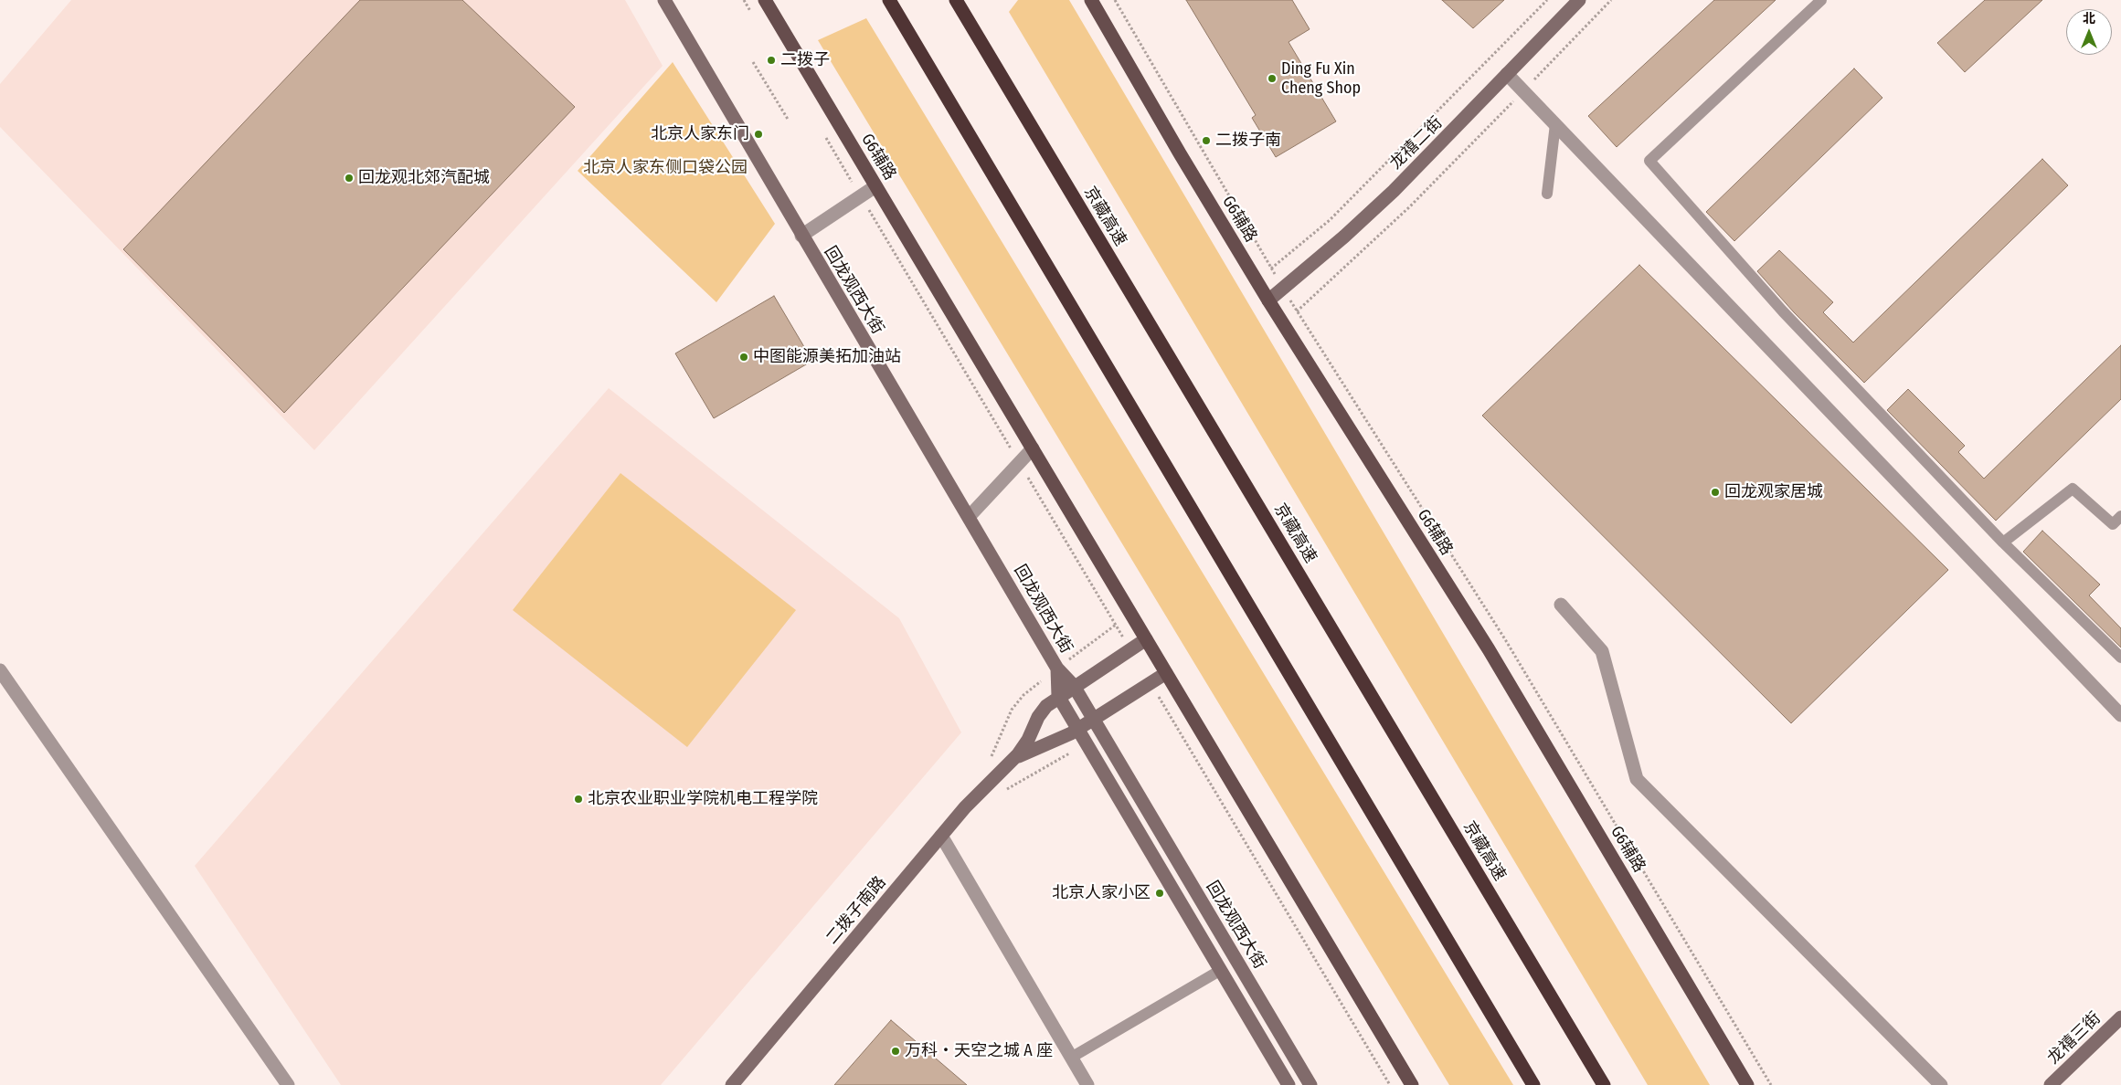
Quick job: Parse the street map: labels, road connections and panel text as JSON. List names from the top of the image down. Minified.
{"streets":{"highway":["京藏高速"],"main road":["G6辅路"],"street":["龙禧二街","回龙观西大街","二拨子南路","龙禧三街"]},"crossings":[["龙禧二街","G6辅路"],["G6辅路","二拨子南路"],["回龙观西大街","二拨子南路"]],"parks":["北京人家东侧口袋公园"],"places":["二拨子","Ding Fu Xin Cheng Shop","北京人家东门","二拨子南","回龙观北郊汽配城","中图能源美拓加油站","回龙观家居城","北京农业职业学院机电工程学院","北京人家小区","万科・天空之城 A 座"],"north":"top"}
